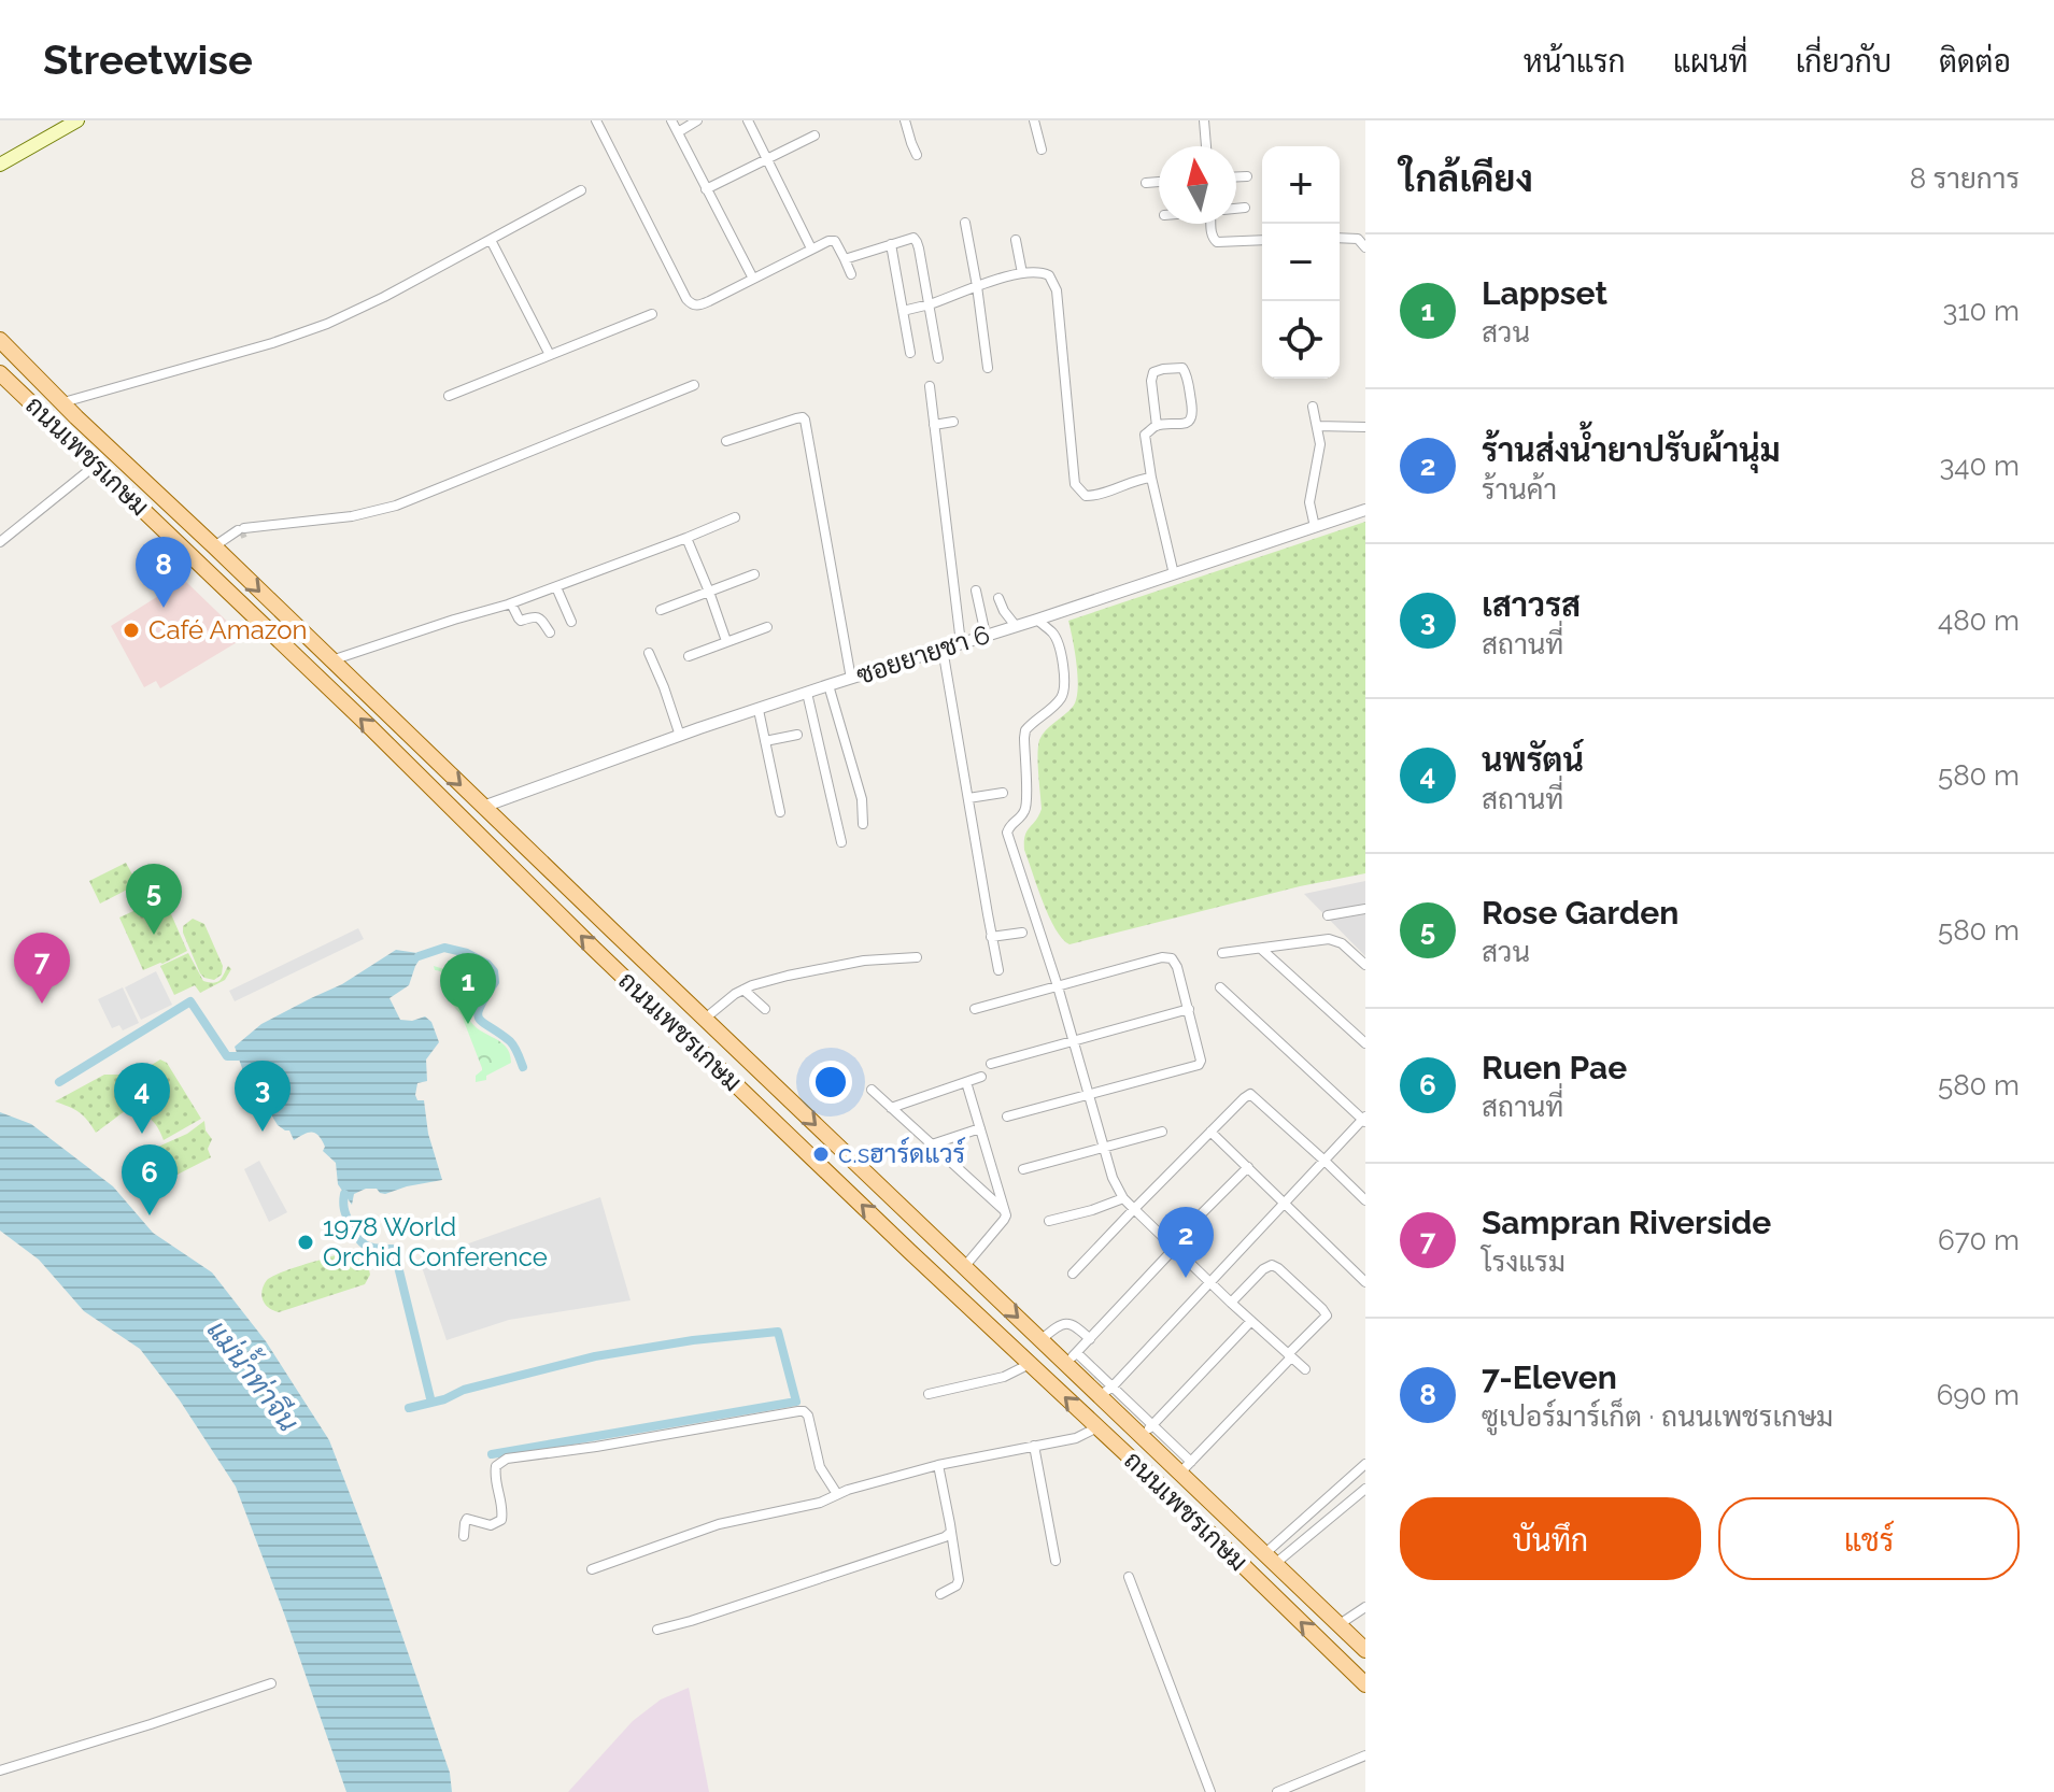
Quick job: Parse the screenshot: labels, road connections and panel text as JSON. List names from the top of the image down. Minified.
{"streets":{"main road":["ถนนเพชรเกษม"],"street":["ซอยยายชา 6"]},"crossings":[["ถนนเพชรเกษม","ซอยยายชา 6"]],"water":["แม่น้ำท่าจีน"],"places":["Café Amazon","c.sฮาร์ดแวร์","1978 World Orchid Conference"],"north":"top","page":{"header":"Streetwise","nav":["หน้าแรก","แผนที่","เกี่ยวกับ","ติดต่อ"],"heading":["ใกล้เคียง","8 รายการ"],"map_buttons":["+","−"],"list":[{"mark":"1","name":"Lappset","note":"สวน","value":"310 m"},{"mark":"2","name":"ร้านส่งน้ำยาปรับผ้านุ่ม","note":"ร้านค้า","value":"340 m"},{"mark":"3","name":"เสาวรส","note":"สถานที่","value":"480 m"},{"mark":"4","name":"นพรัตน์","note":"สถานที่","value":"580 m"},{"mark":"5","name":"Rose Garden","note":"สวน","value":"580 m"},{"mark":"6","name":"Ruen Pae","note":"สถานที่","value":"580 m"},{"mark":"7","name":"Sampran Riverside","note":"โรงแรม","value":"670 m"},{"mark":"8","name":"7-Eleven","note":"ซูเปอร์มาร์เก็ต · ถนนเพชรเกษม","value":"690 m"}],"pins":["8","5","7","1","3","4","6","2"],"buttons":["บันทึก","แชร์"]}}
